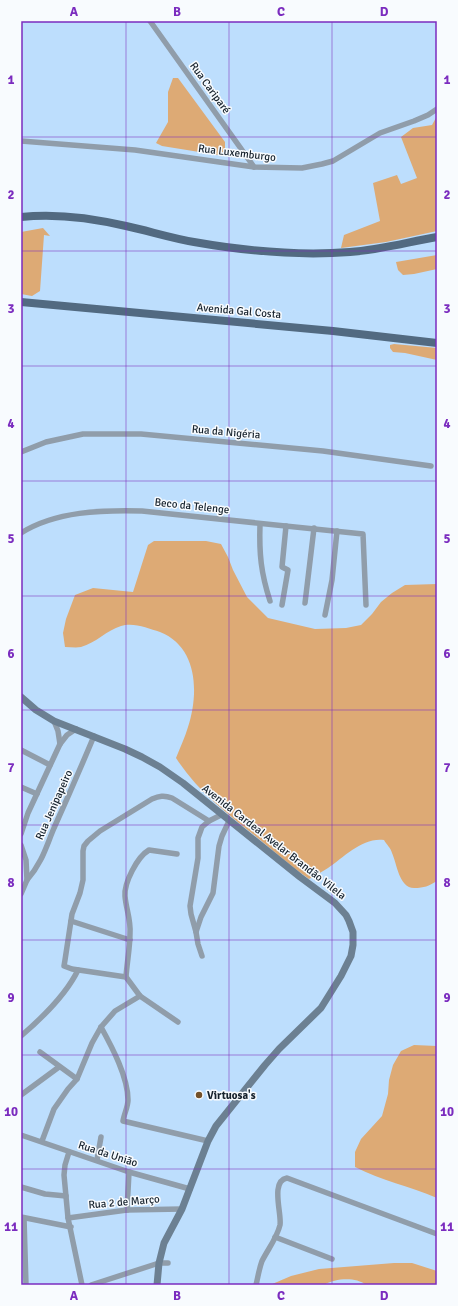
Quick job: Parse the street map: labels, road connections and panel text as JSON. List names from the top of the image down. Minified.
{"streets":{"main road":["Avenida Gal Costa","Avenida Cardeal Avelar Brandão Vilela"],"street":["Rua Cariparé","Rua Luxemburgo","Rua da Nigéria","Beco da Telenge","Rua Jenipapeiro","Rua da União","Rua 2 de Março"]},"crossings":[["Rua Cariparé","Rua Luxemburgo"],["Rua Jenipapeiro","Avenida Cardeal Avelar Brandão Vilela"],["Avenida Cardeal Avelar Brandão Vilela","Rua da União"],["Avenida Cardeal Avelar Brandão Vilela","Rua 2 de Março"]],"places":["Virtuosa's"],"grid":{"columns":["A","B","C","D"],"rows":["1","2","3","4","5","6","7","8","9","10","11"]}}
